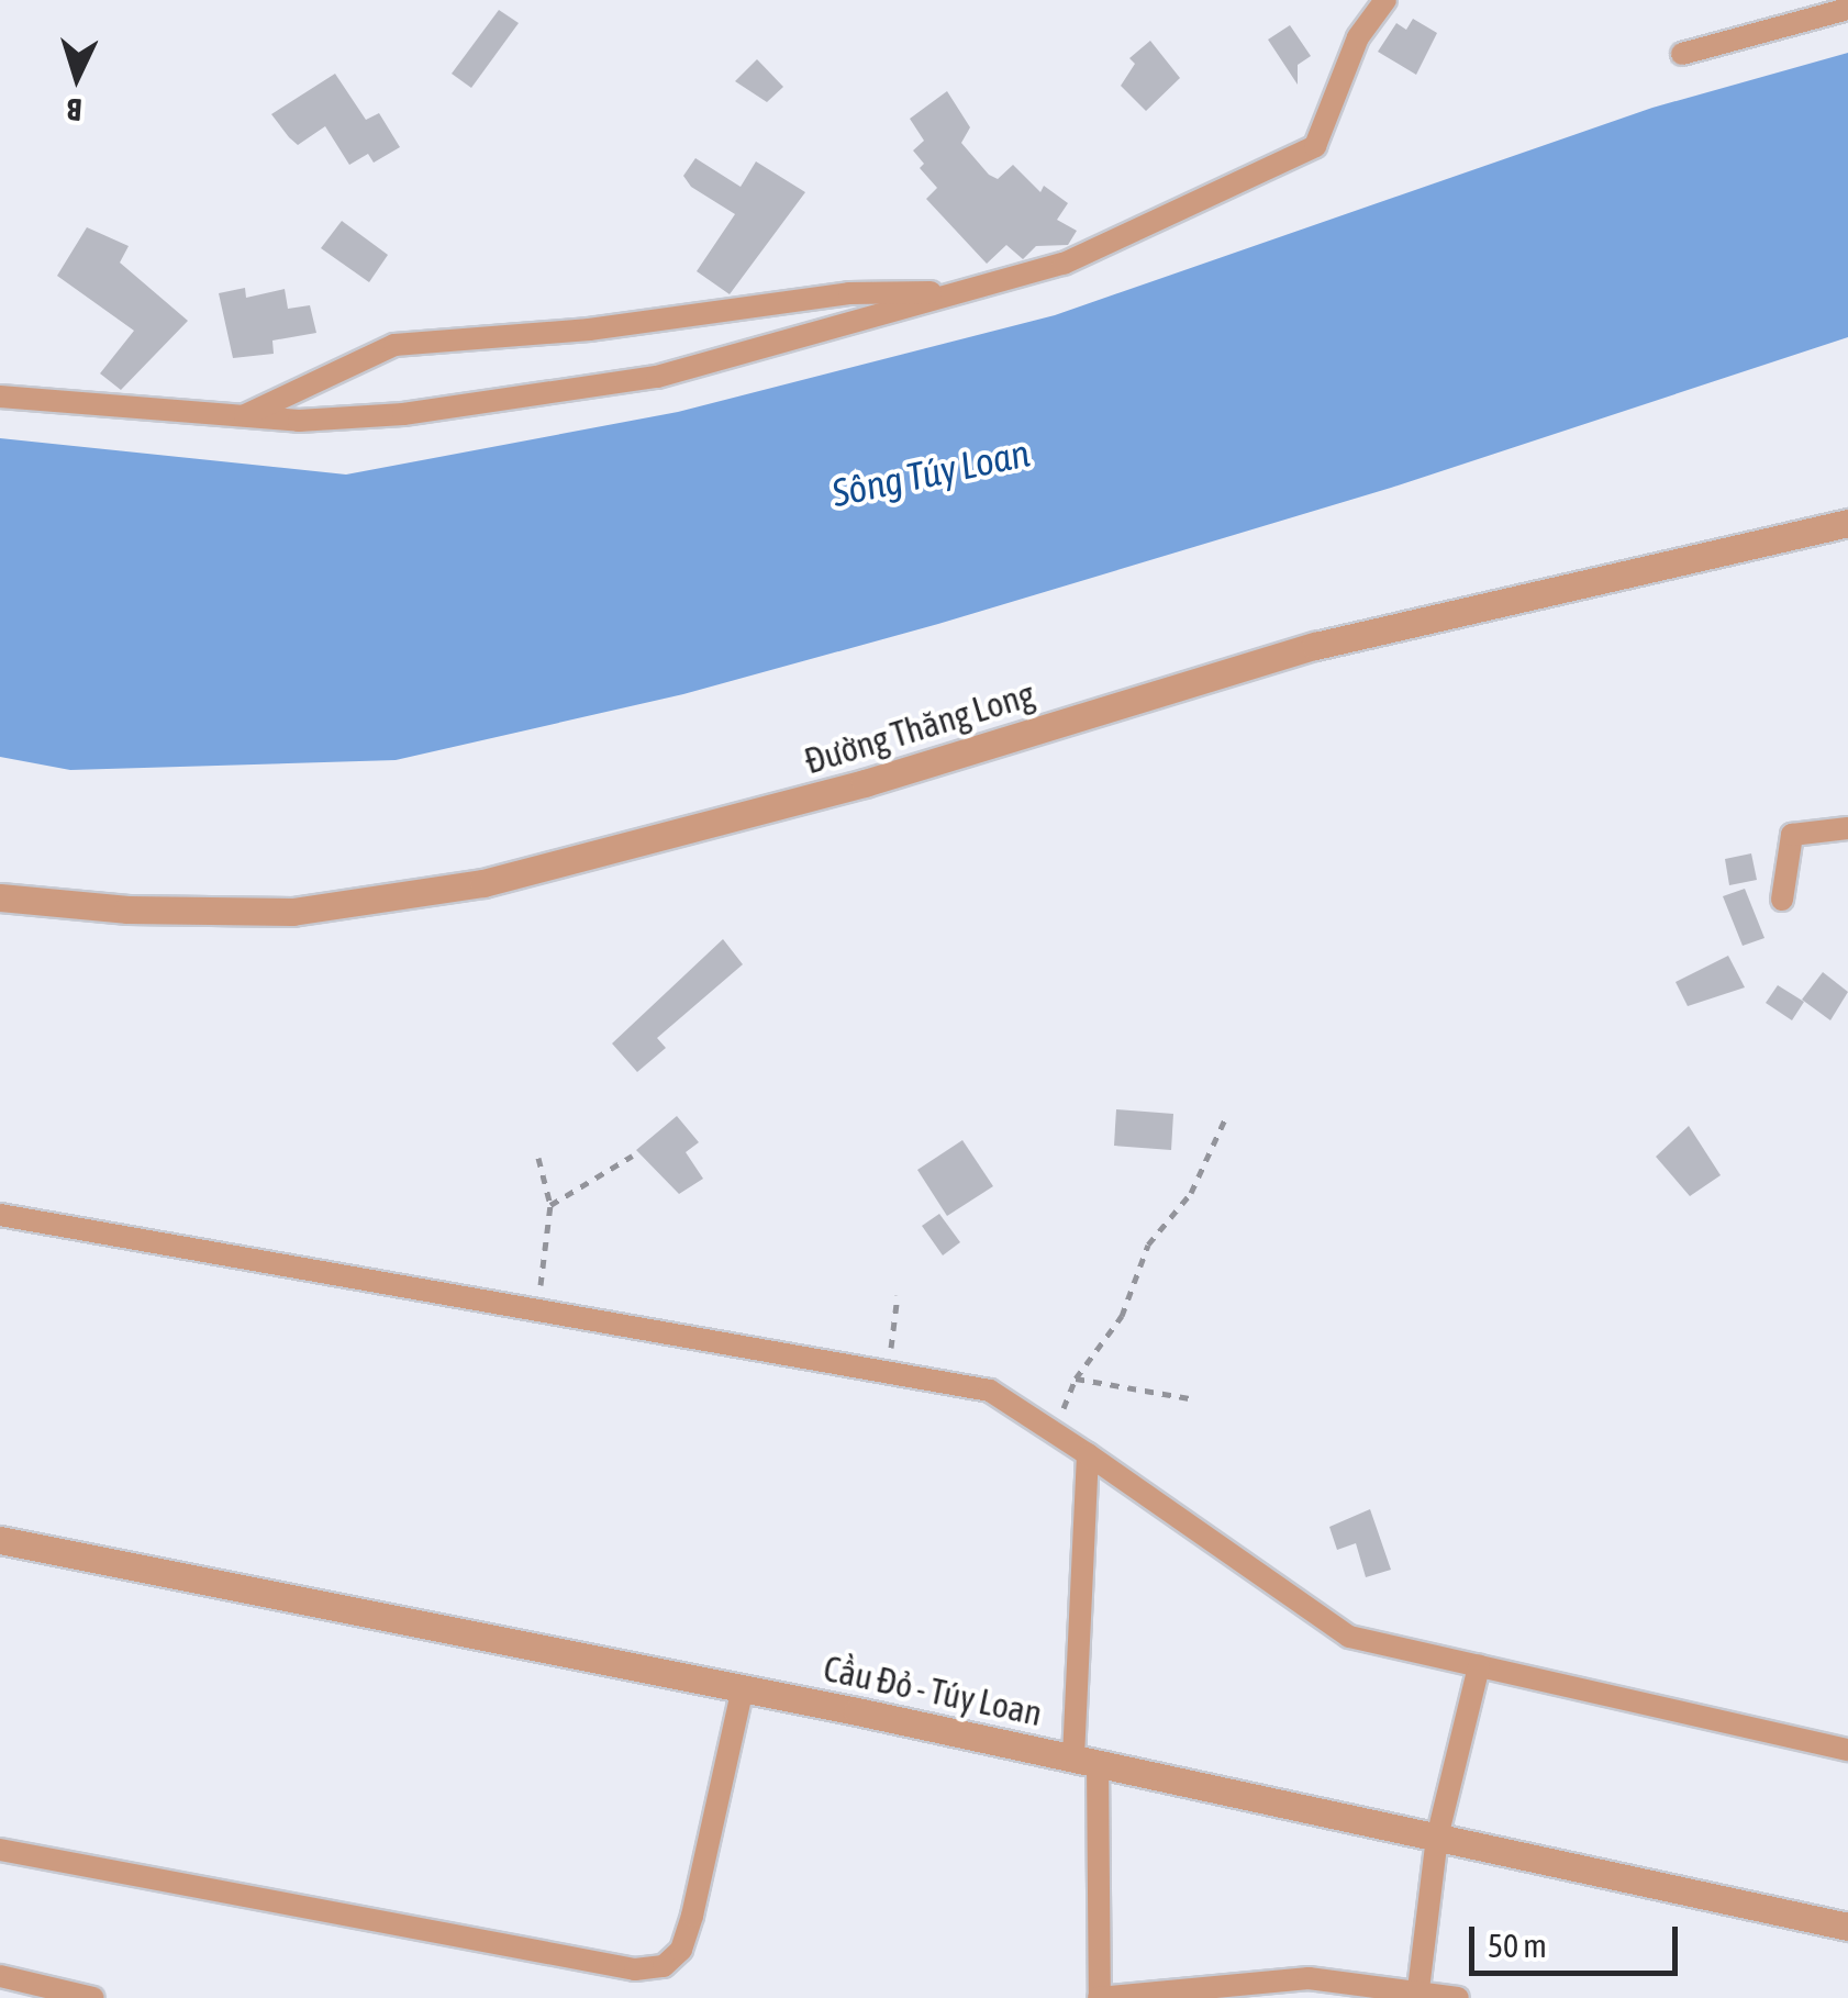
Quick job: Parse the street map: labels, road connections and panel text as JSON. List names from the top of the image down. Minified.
{"streets":{"street":["Đường Thăng Long","Cầu Đỏ - Túy Loan"]},"water":["Sông Túy Loan"],"scale_bar":"50 m","north":"bottom"}
